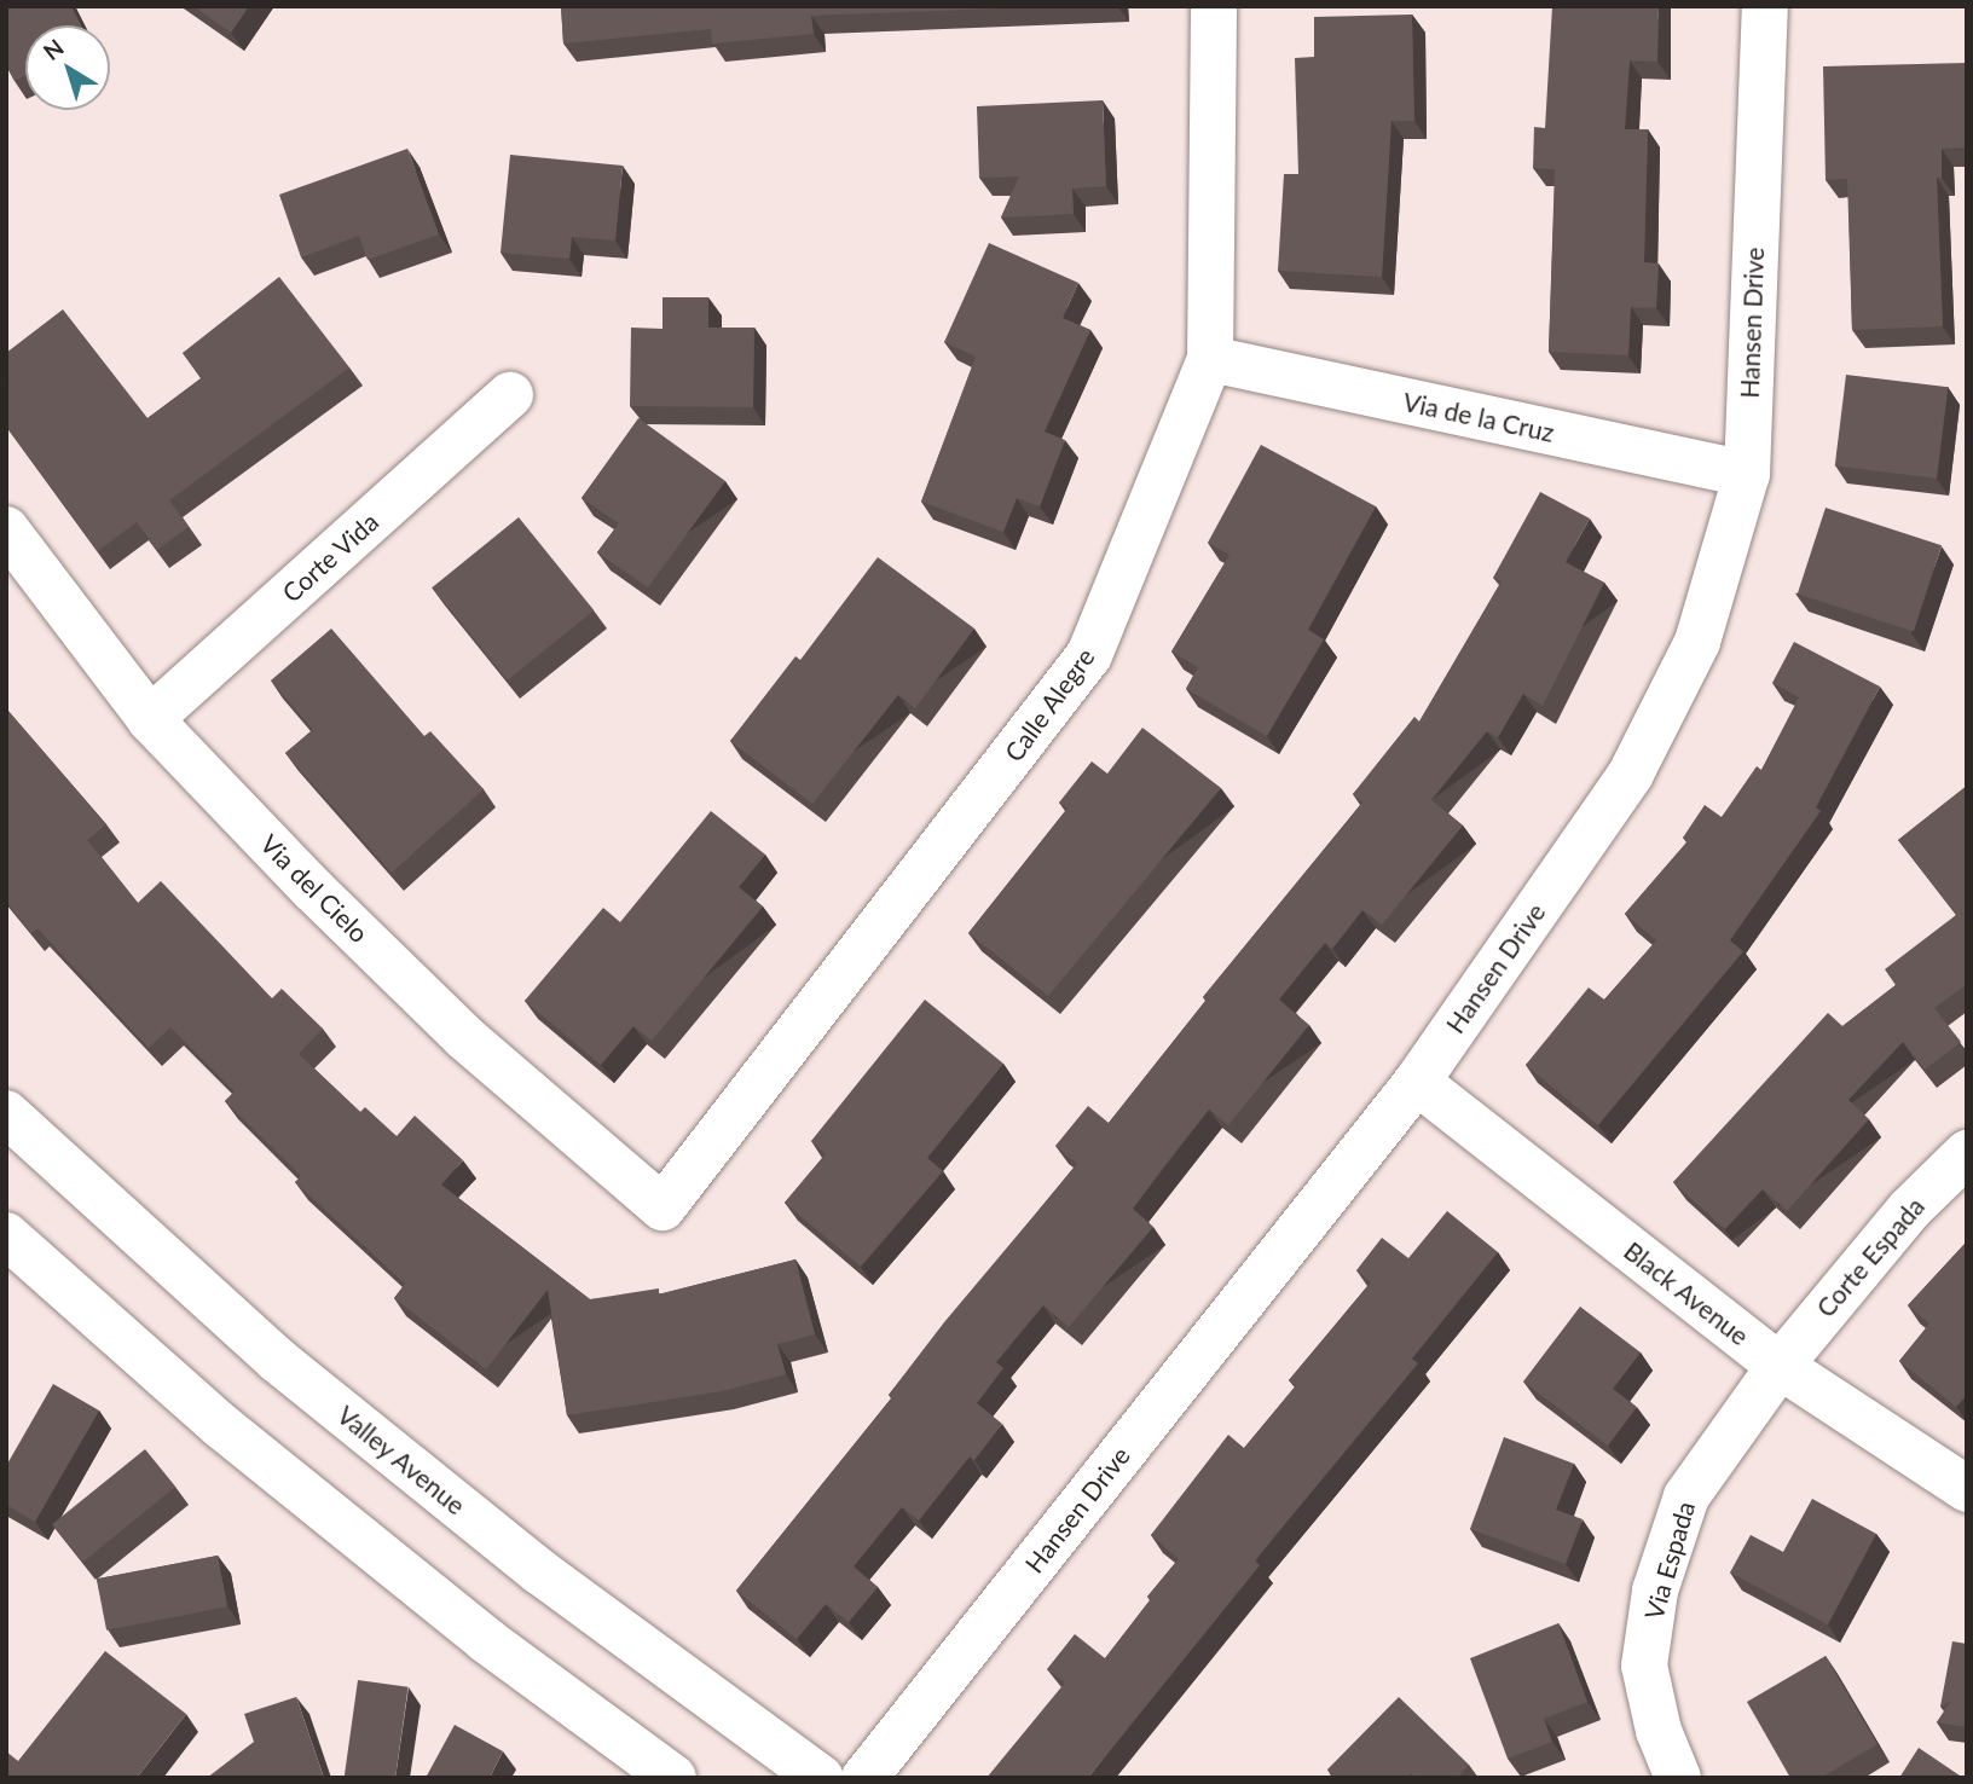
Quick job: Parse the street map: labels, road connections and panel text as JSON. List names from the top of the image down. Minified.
{"streets":{"street":["Hansen Drive","Via de la Cruz","Corte Vida","Calle Alegre","Via del Cielo","Corte Espada","Black Avenue","Valley Avenue","Via Espada"]},"crossings":[["Hansen Drive","Via de la Cruz"],["Hansen Drive","Black Avenue"],["Via de la Cruz","Calle Alegre"],["Corte Vida","Via del Cielo"],["Calle Alegre","Via del Cielo"],["Corte Espada","Black Avenue"],["Corte Espada","Via Espada"],["Black Avenue","Via Espada"]],"north":"top left"}
